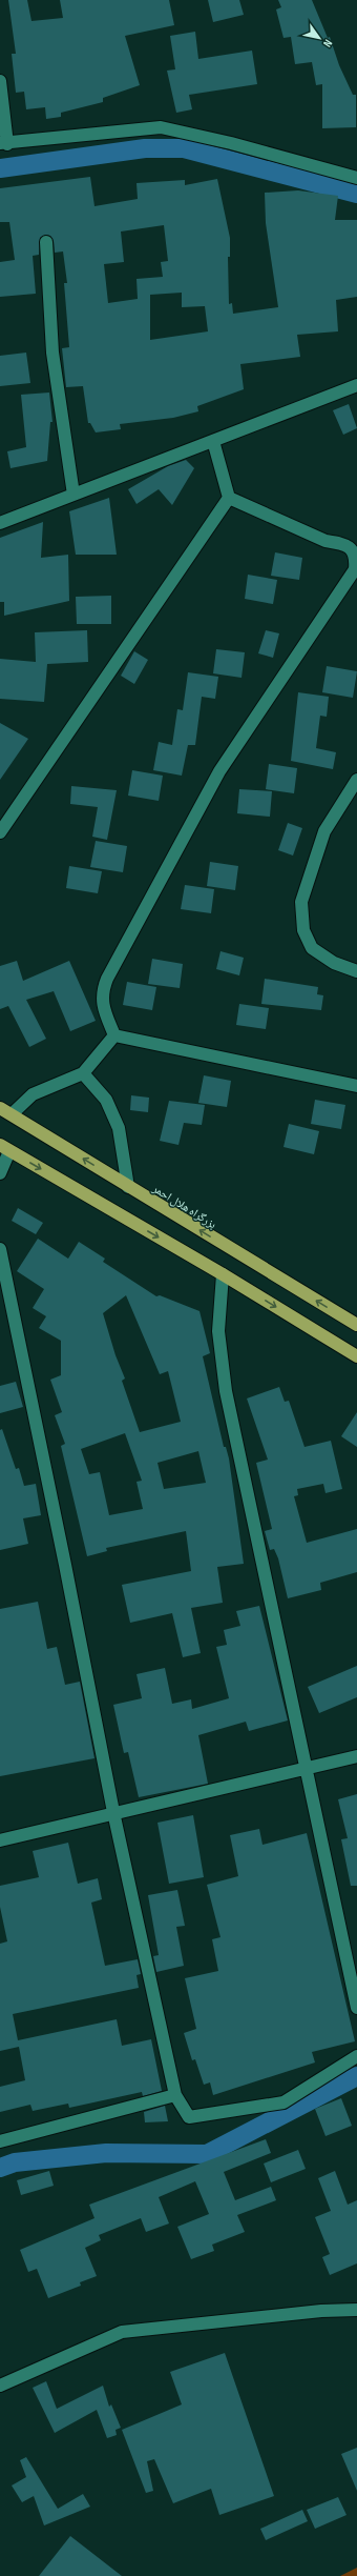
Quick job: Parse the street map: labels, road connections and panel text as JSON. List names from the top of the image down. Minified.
{"streets":{"highway":["بزرگراه هلال احمر"]},"north":"bottom right"}
